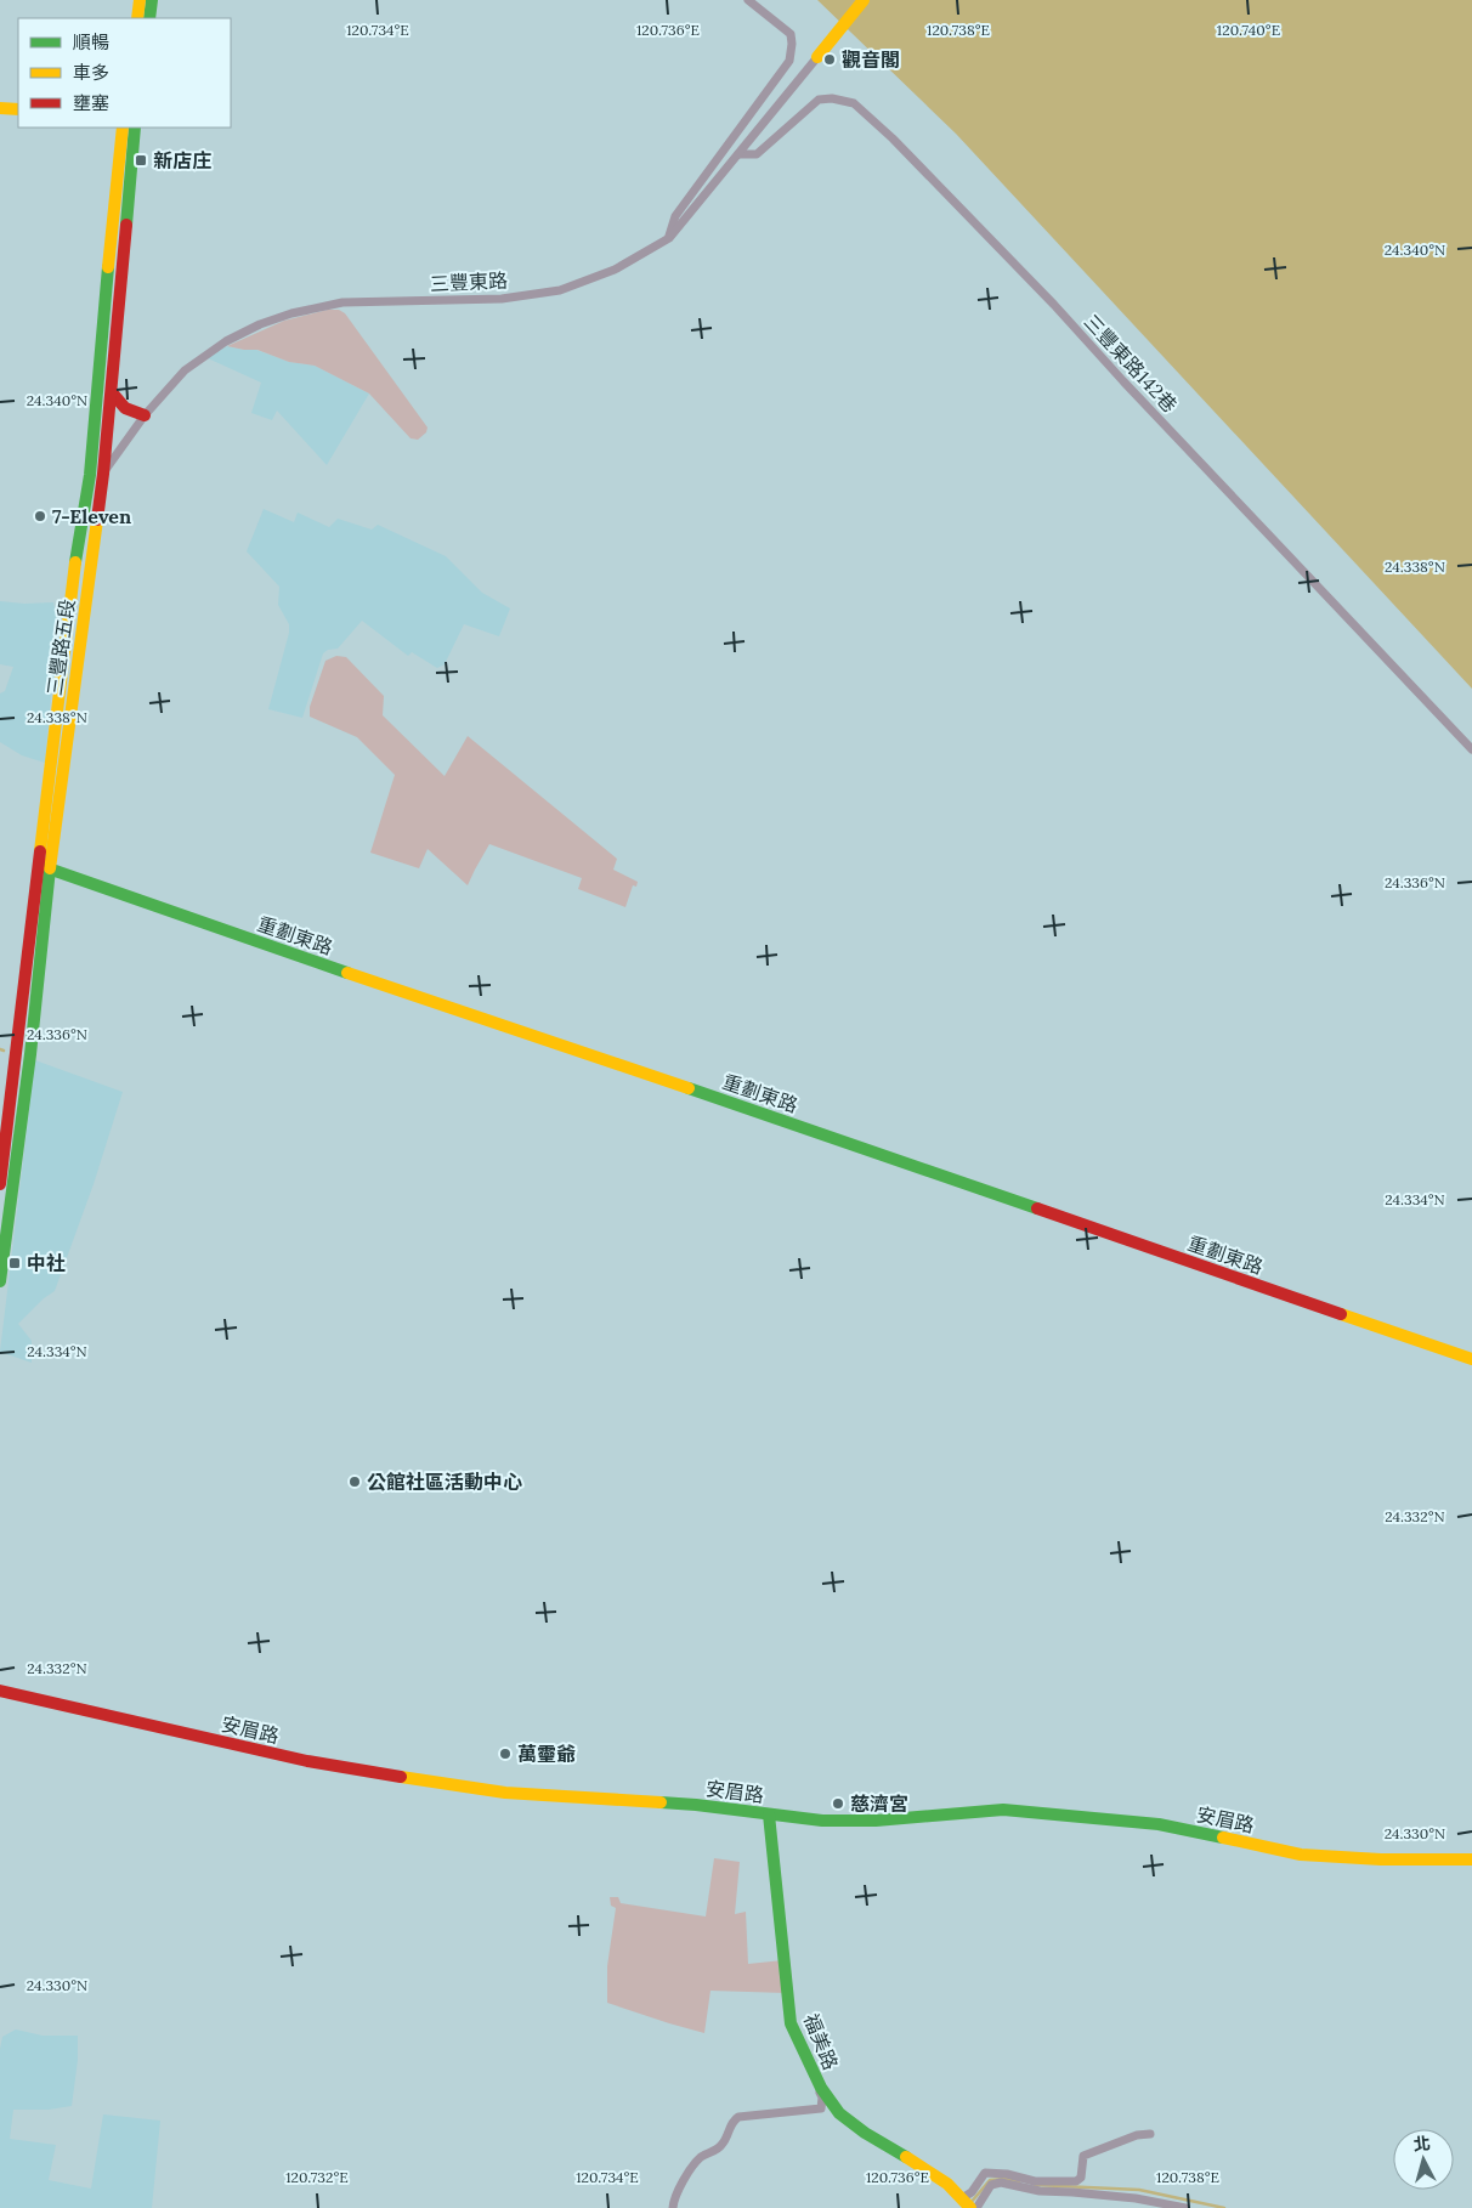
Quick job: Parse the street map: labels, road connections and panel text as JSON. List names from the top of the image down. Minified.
{"streets":{"street":["三豐東路","三豐東路142巷","三豐路五段","重劃東路","安眉路","福美路"]},"crossings":[["三豐東路","三豐東路142巷"],["三豐東路","三豐路五段"],["三豐路五段","重劃東路"],["安眉路","福美路"]],"places":{"other":["觀音閣","7-Eleven","公館社區活動中心","萬𤫊爺","慈濟宮"],"transit":["新店庄","中社"]},"legend":["順暢","車多","壅塞"],"north":"top","coordinates":["120.734°E","120.736°E","120.738°E","120.740°E","24.340°N","24.338°N","24.336°N","24.334°N","24.332°N","24.330°N","120.732°E"]}
